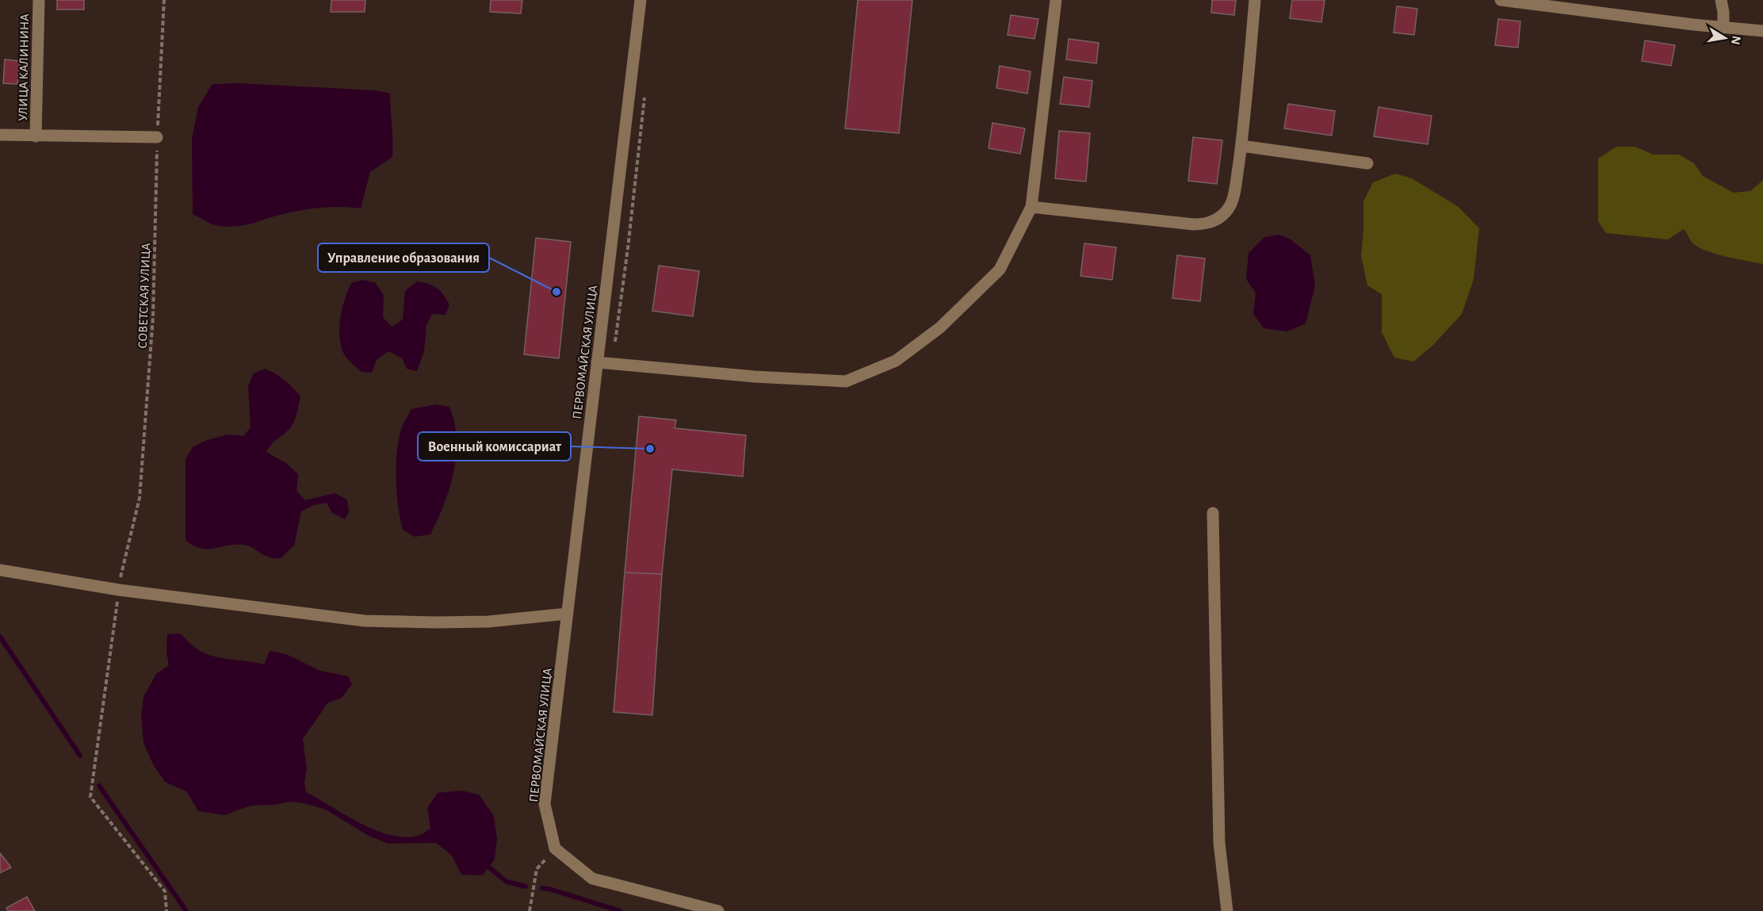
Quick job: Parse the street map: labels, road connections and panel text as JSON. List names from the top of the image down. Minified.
{"streets":{"street":["УЛИЦА КАЛИНИНА","ПЕРВОМАЙСКАЯ УЛИЦА"],"path":["СОВЕТСКАЯ УЛИЦА"]},"places":["Управление образования","Военный комиссариат"],"north":"right"}
